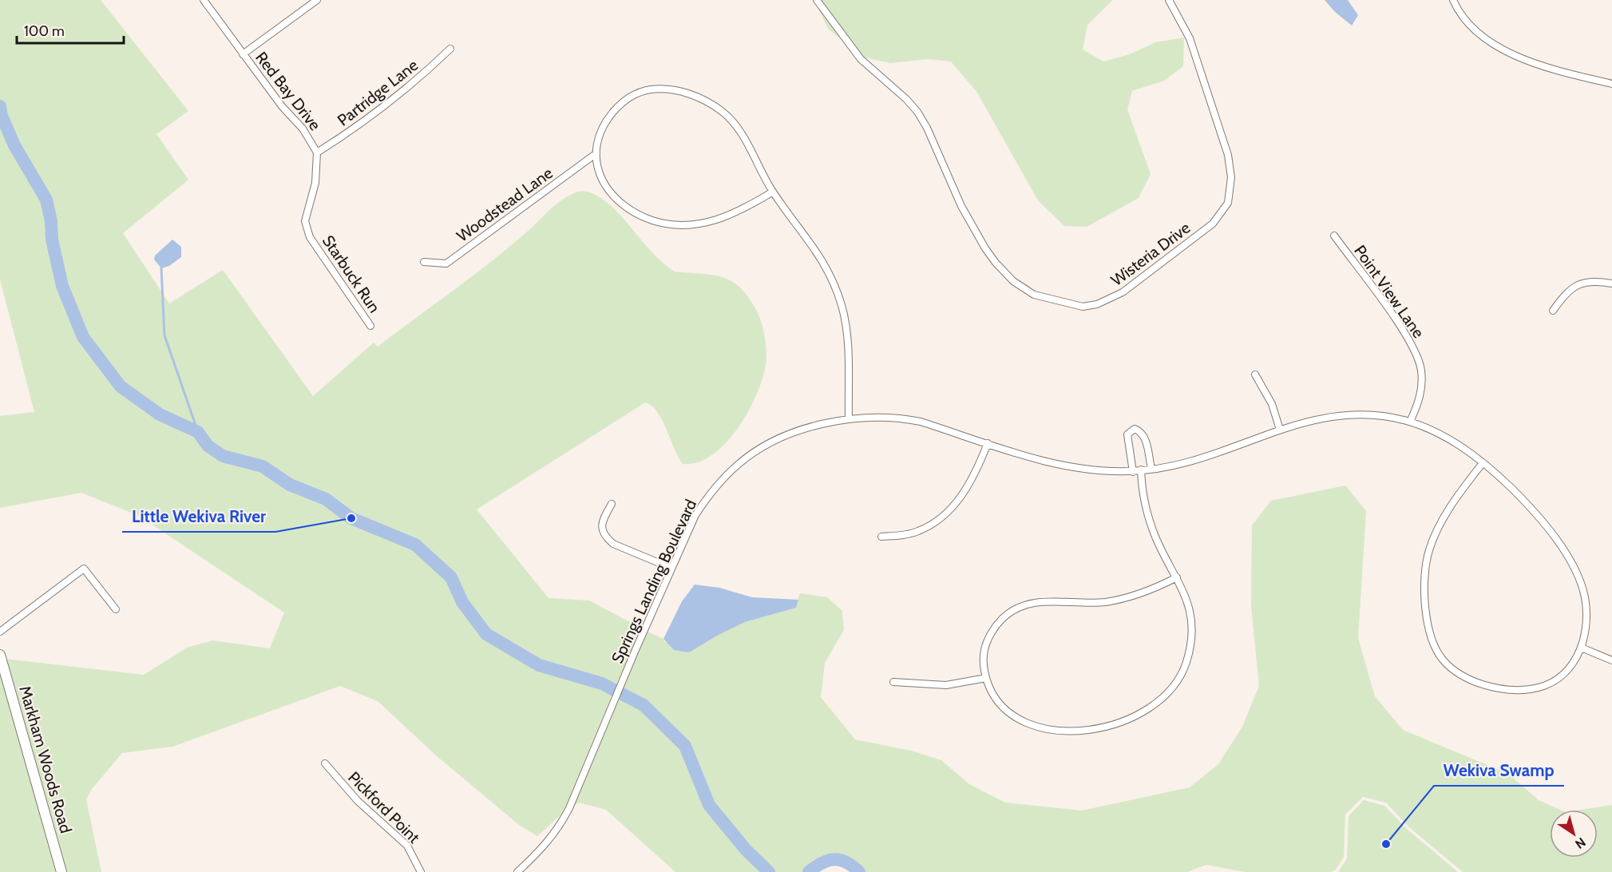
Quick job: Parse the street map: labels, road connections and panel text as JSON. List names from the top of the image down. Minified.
{"streets":{"main road":["Markham Woods Road"],"street":["Red Bay Drive","Partridge Lane","Woodstead Lane","Wisteria Drive","Starbuck Run","Point View Lane","Springs Landing Boulevard","Pickford Point"]},"crossings":[["Red Bay Drive","Partridge Lane"],["Red Bay Drive","Starbuck Run"],["Point View Lane","Springs Landing Boulevard"]],"places":["Little Wekiva River","Wekiva Swamp"],"scale_bar":"100 m","north":"bottom right"}
